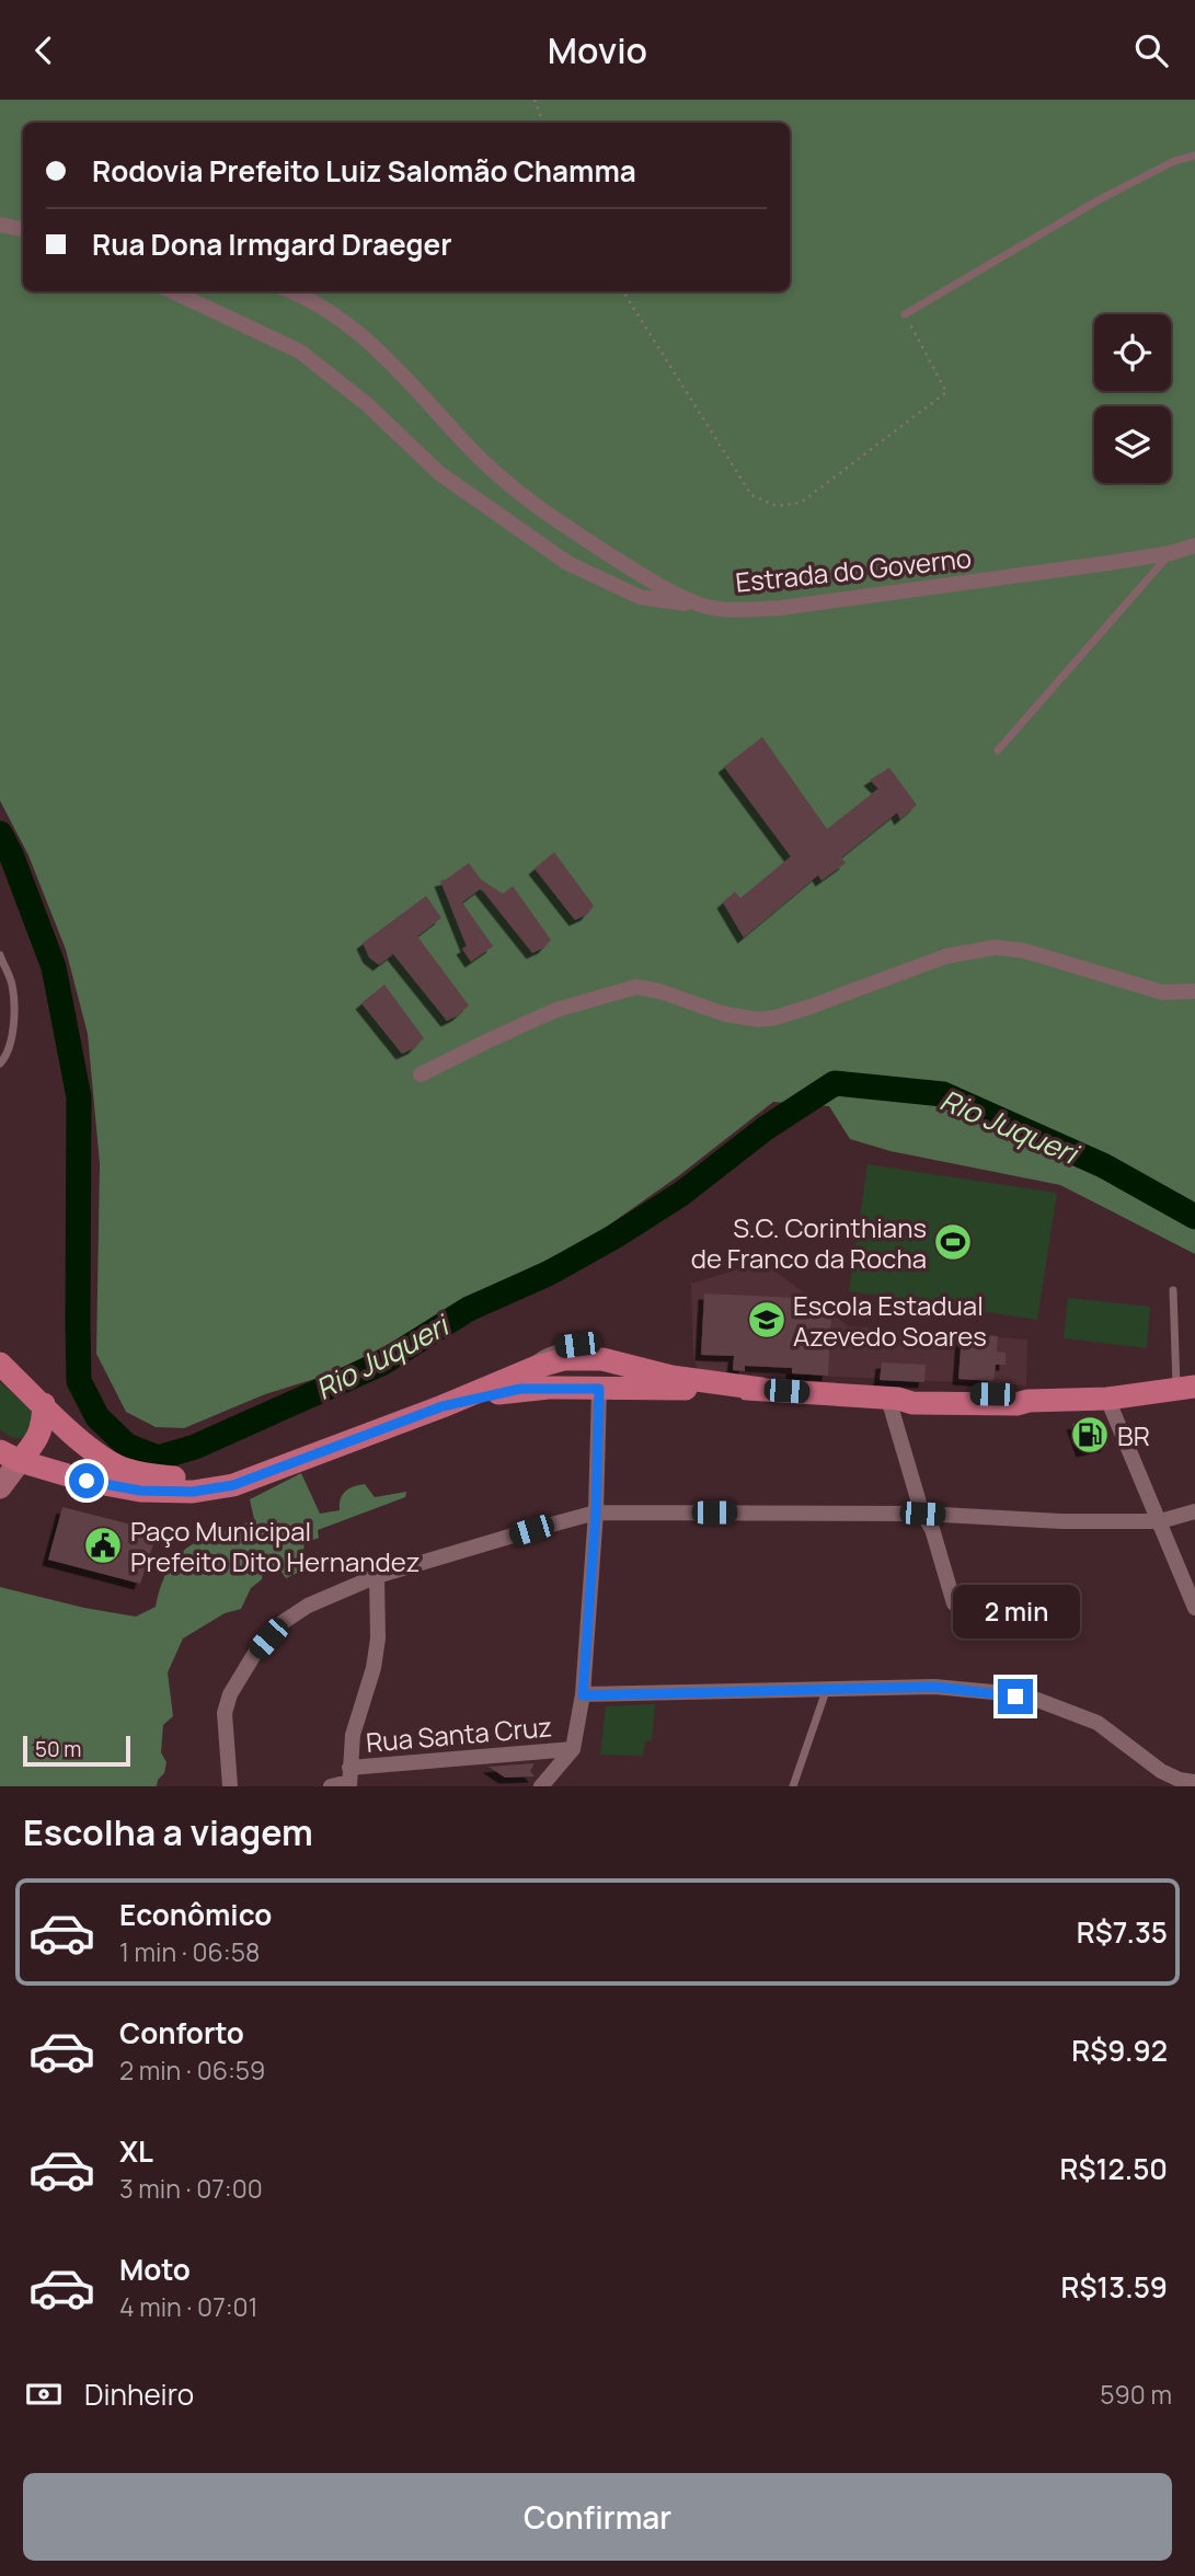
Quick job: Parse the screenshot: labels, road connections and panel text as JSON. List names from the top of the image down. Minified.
{"streets":{"street":["Estrada do Governo","Rua Santa Cruz"]},"water":["Rio Juqueri"],"places":{"sports":["S.C. Corinthians de Franco da Rocha"],"school or university":["Escola Estadual Azevedo Soares"],"fuel station":["BR"],"public building":["Paço Municipal Prefeito Dito Hernandez"]},"scale_bar":"50 m","page":{"header":"Movio","banner":["Rodovia Prefeito Luiz Salomão Chamma","Rua Dona Irmgard Draeger"],"bubble":"2 min","scale":"50 m","heading":"Escolha a viagem","list":[{"name":"Econômico","note":"1 min · 06:58","value":"R$7.35"},{"name":"Conforto","note":"2 min · 06:59","value":"R$9.92"},{"name":"XL","note":"3 min · 07:00","value":"R$12.50"},{"name":"Moto","note":"4 min · 07:01","value":"R$13.59"}],"pay":["Dinheiro","590 m"],"buttons":"Confirmar"}}
